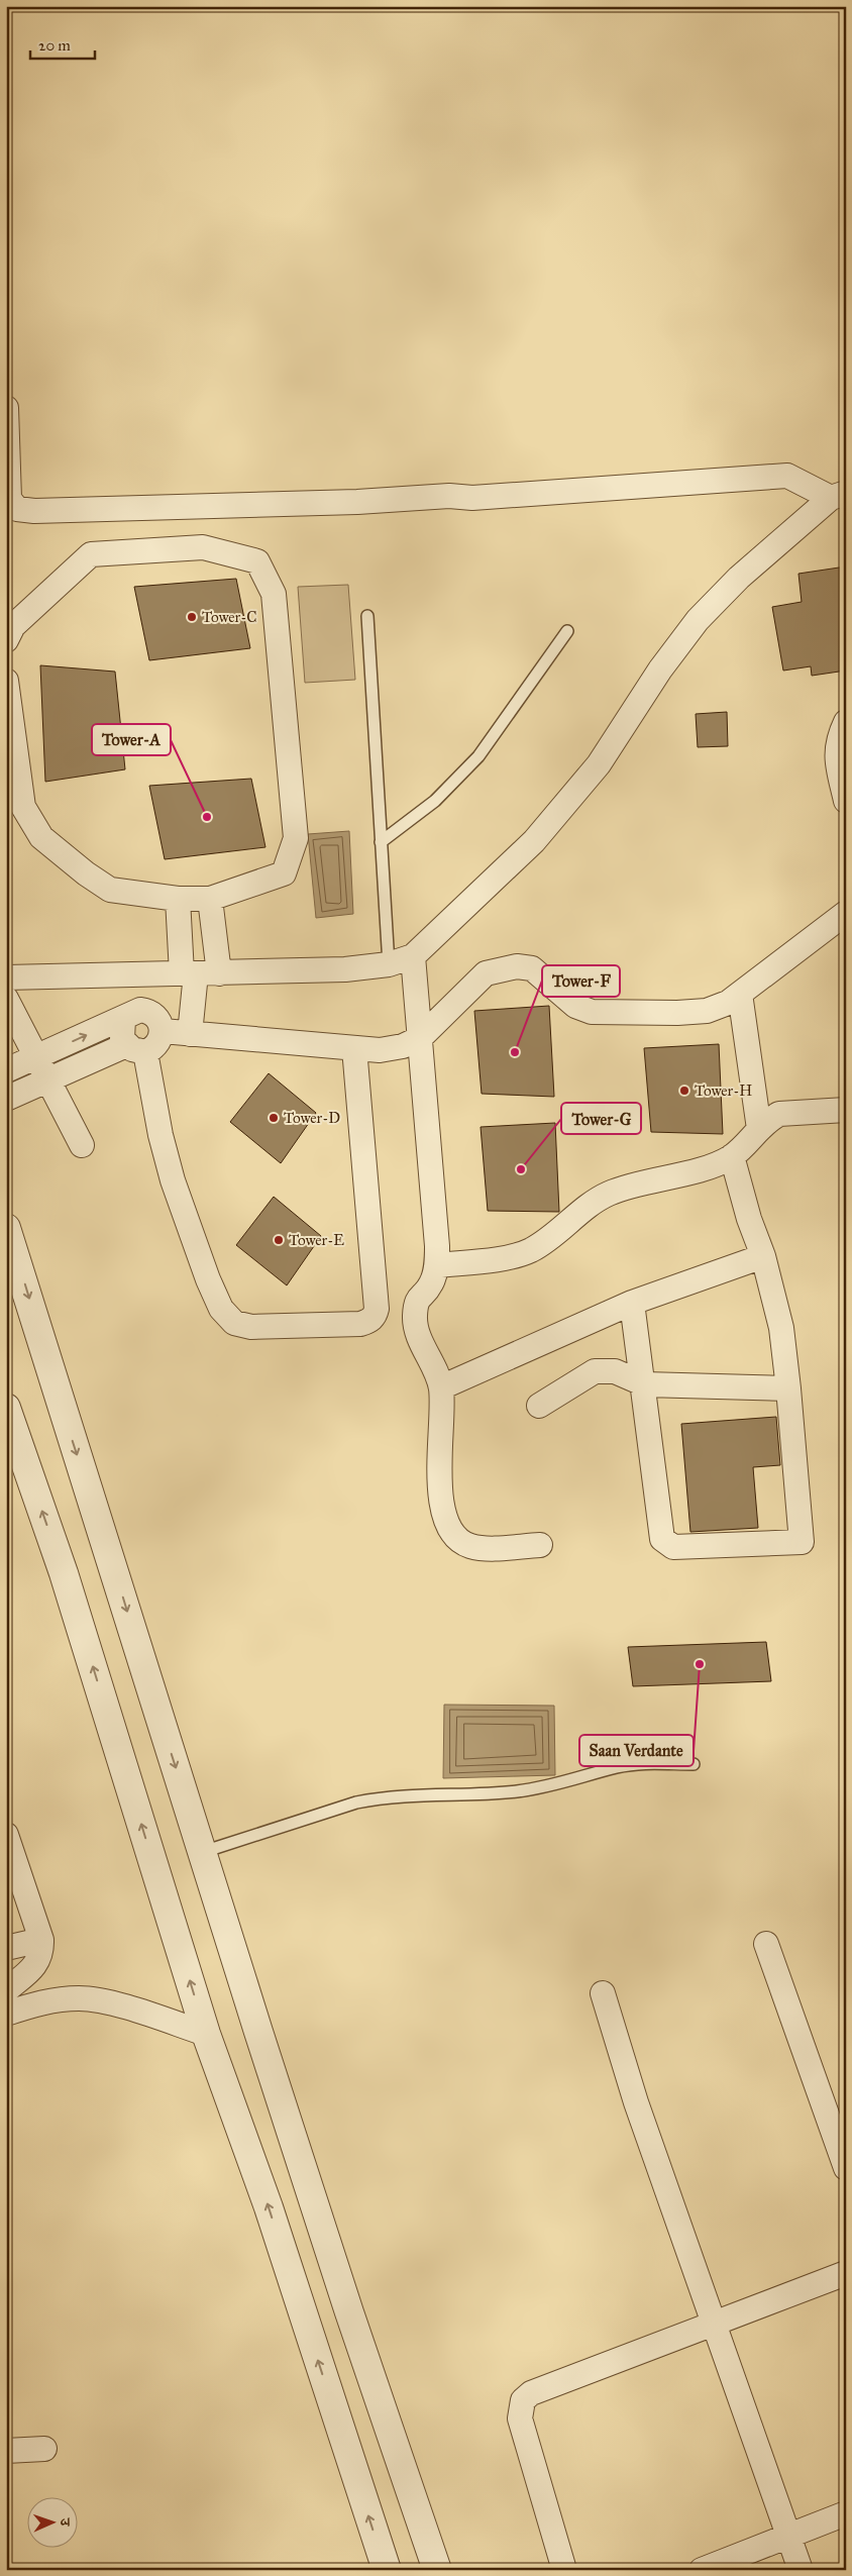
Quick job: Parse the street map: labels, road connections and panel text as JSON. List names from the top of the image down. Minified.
{"places":["Tower-C","Tower-A","Tower-F","Tower-H","Tower-D","Tower-G","Tower-E","Saan Verdante"],"scale_bar":"20 m","north":"right"}
